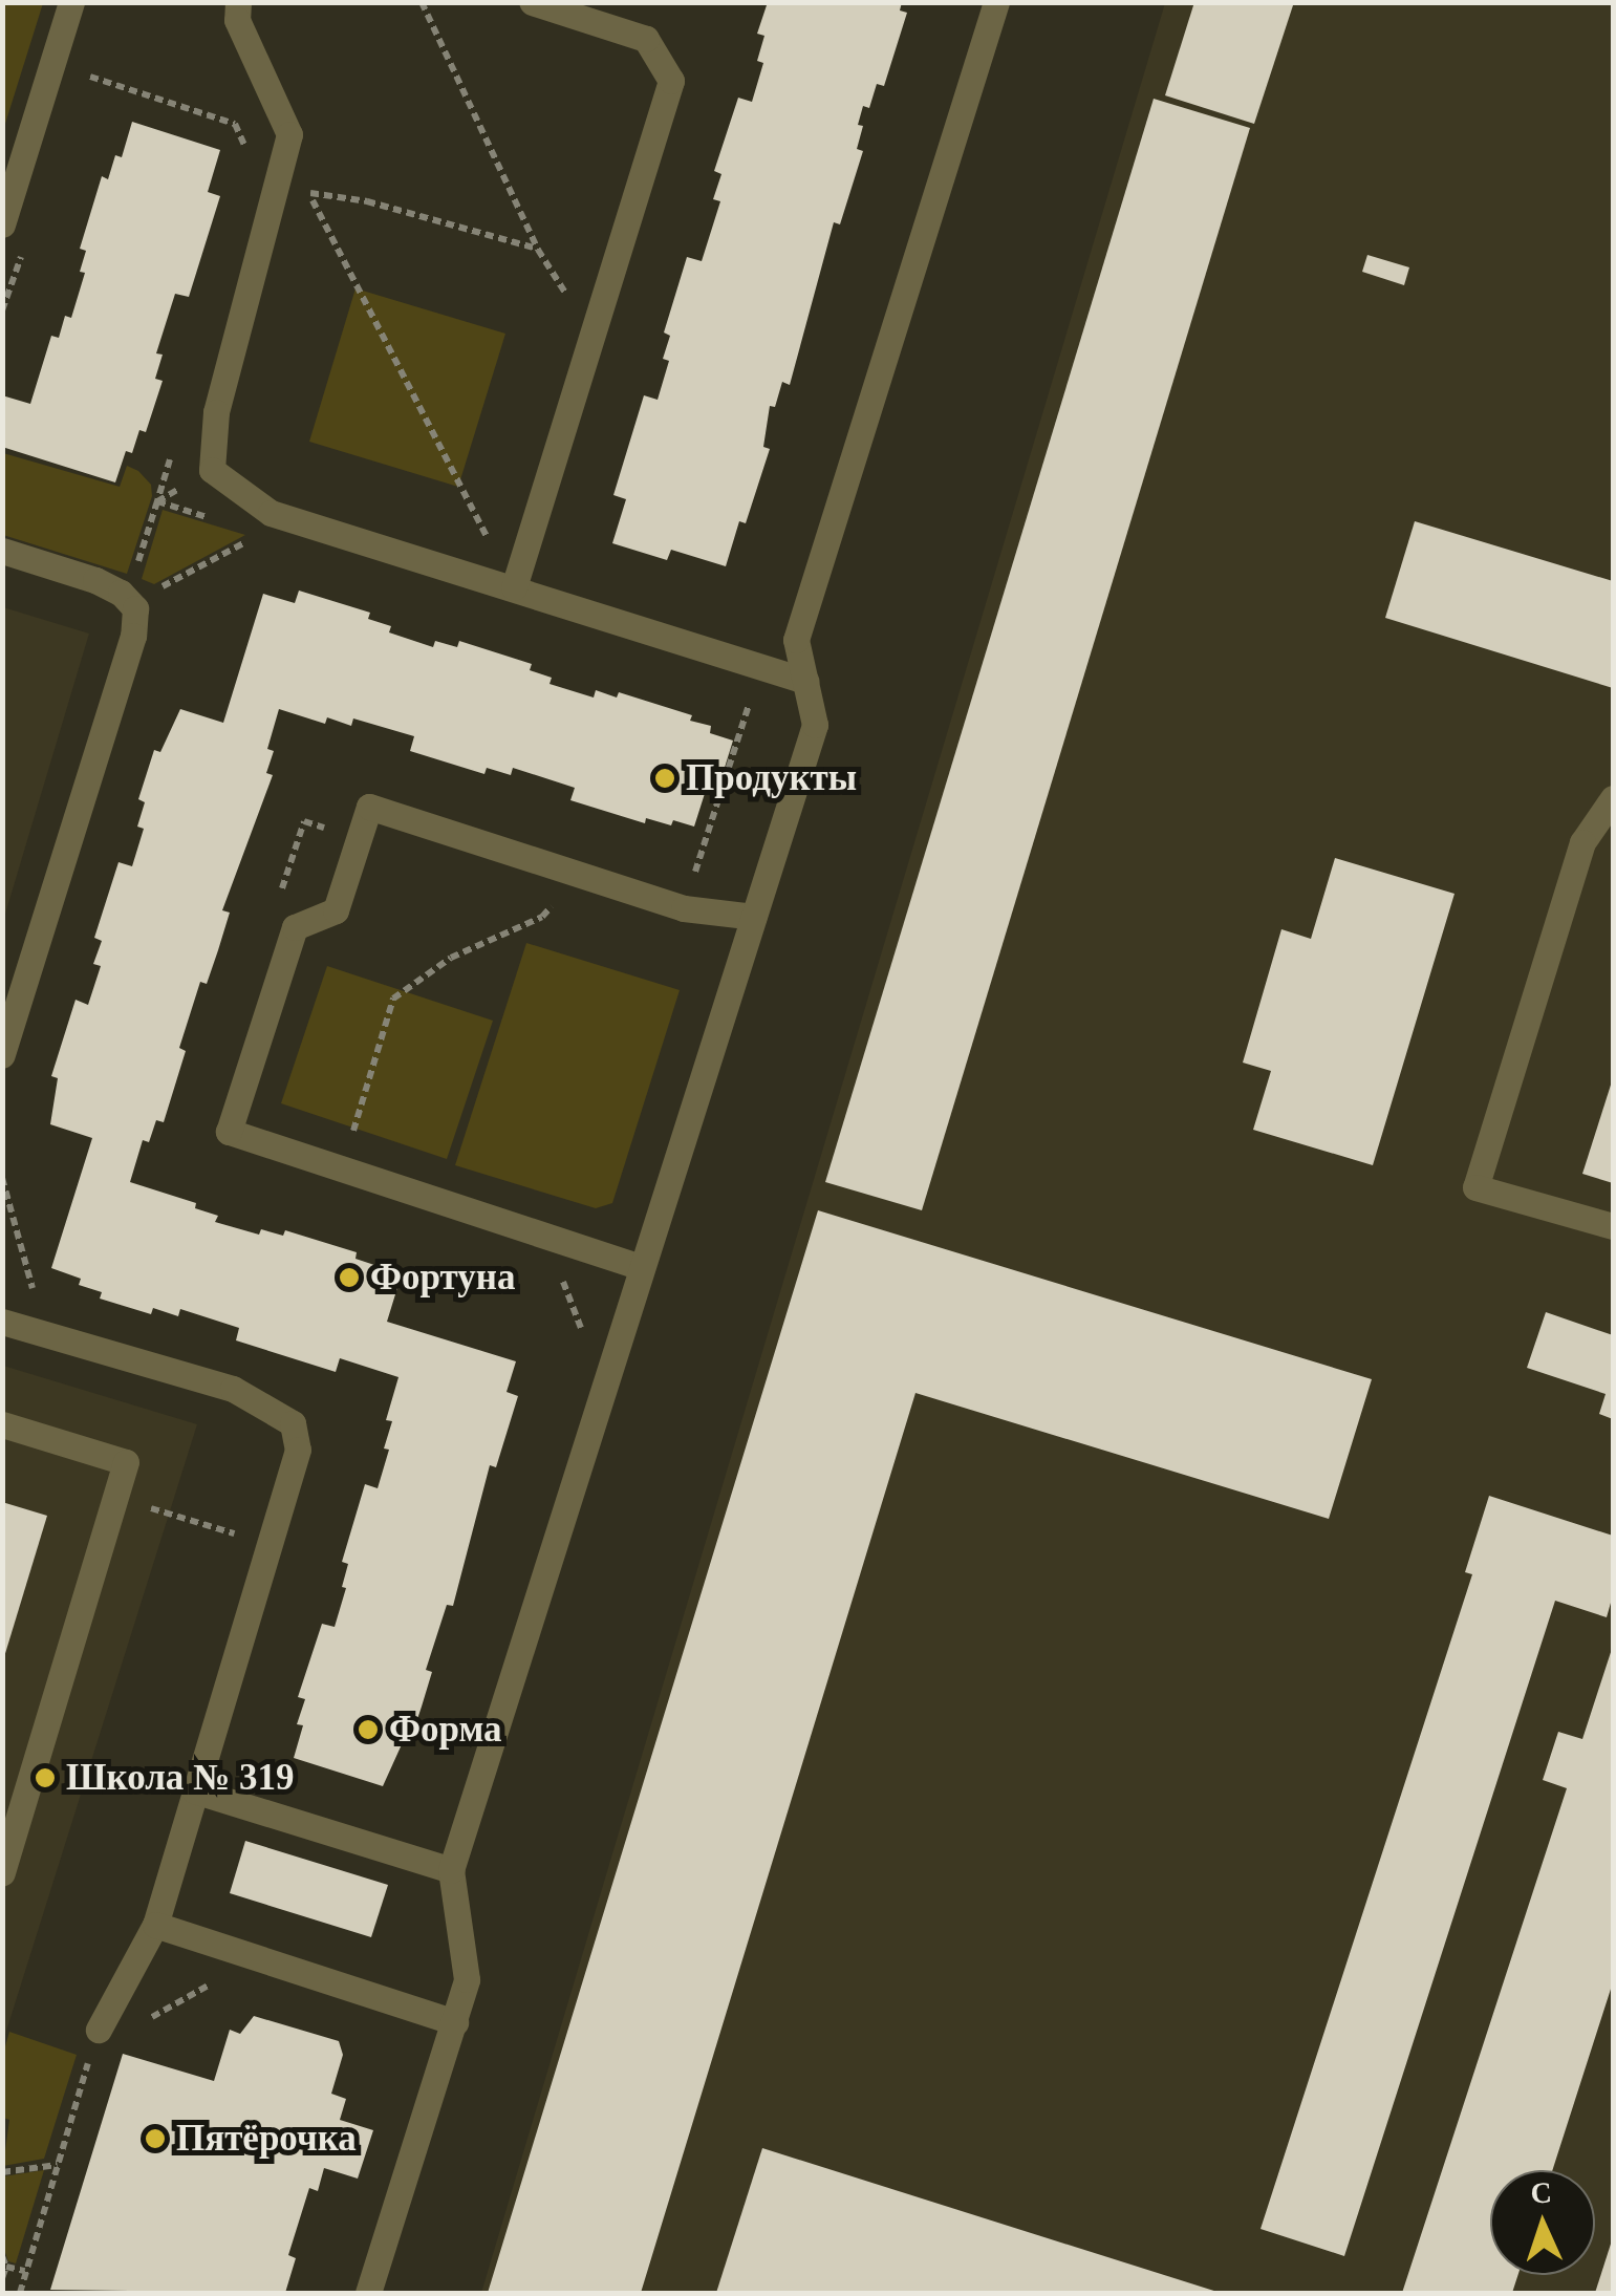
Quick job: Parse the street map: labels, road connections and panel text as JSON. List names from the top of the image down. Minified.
{"places":["Продукты","Фортуна","Форма","Школа № 319","Пятёрочка"],"north":"top"}
